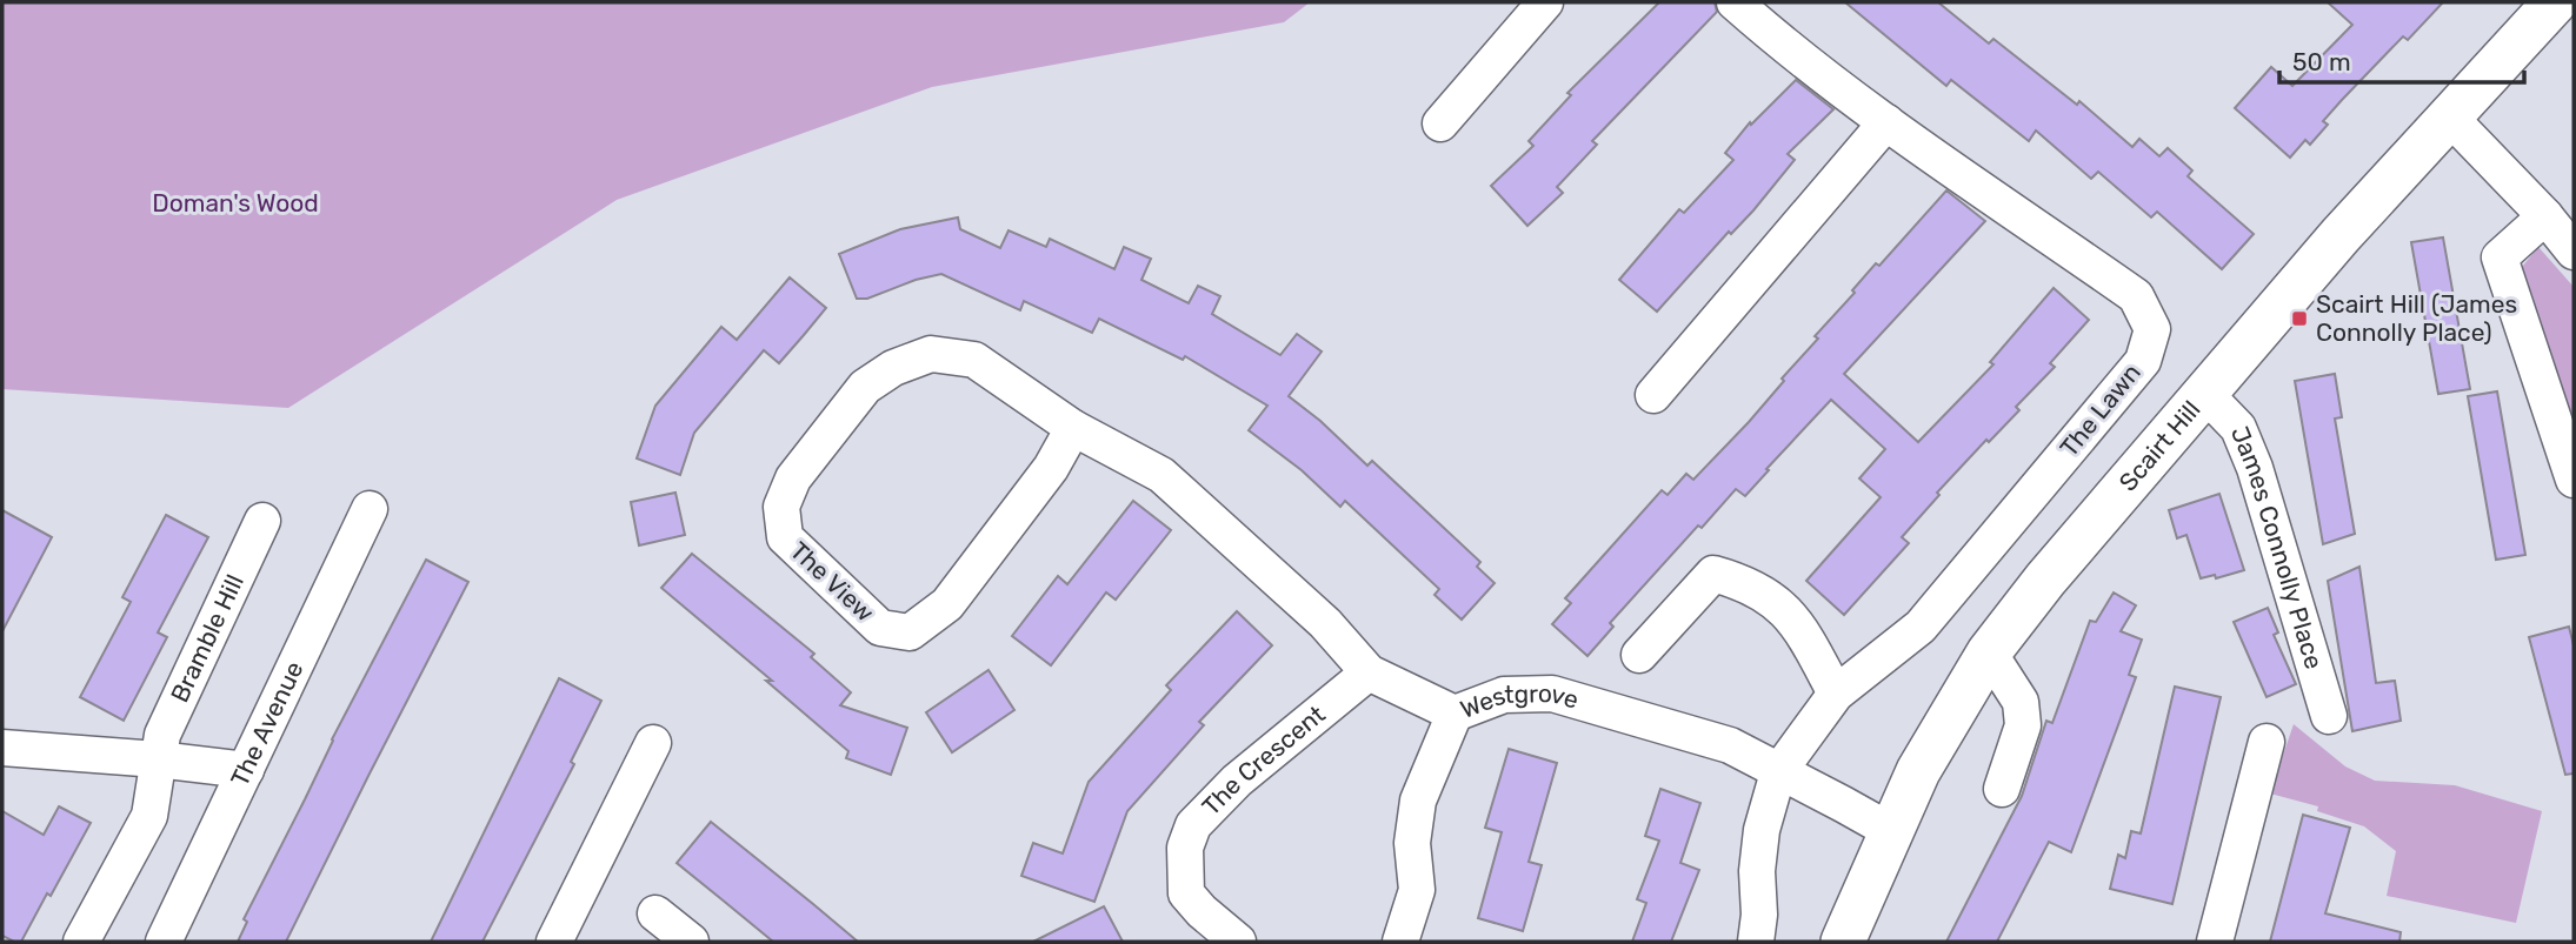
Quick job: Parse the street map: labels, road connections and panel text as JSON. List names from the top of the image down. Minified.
{"streets":{"street":["The Lawn","Scairt Hill","James Connolly Place","The View","Bramble Hill","Westgrove","The Avenue","The Crescent"]},"crossings":[["The Lawn","Westgrove"],["Scairt Hill","James Connolly Place"],["Scairt Hill","Westgrove"],["The View","Westgrove"],["Westgrove","The Crescent"]],"parks":["Doman's Wood"],"places":{"transit":["Scairt Hill (James Connolly Place)"]},"scale_bar":"50 m"}
